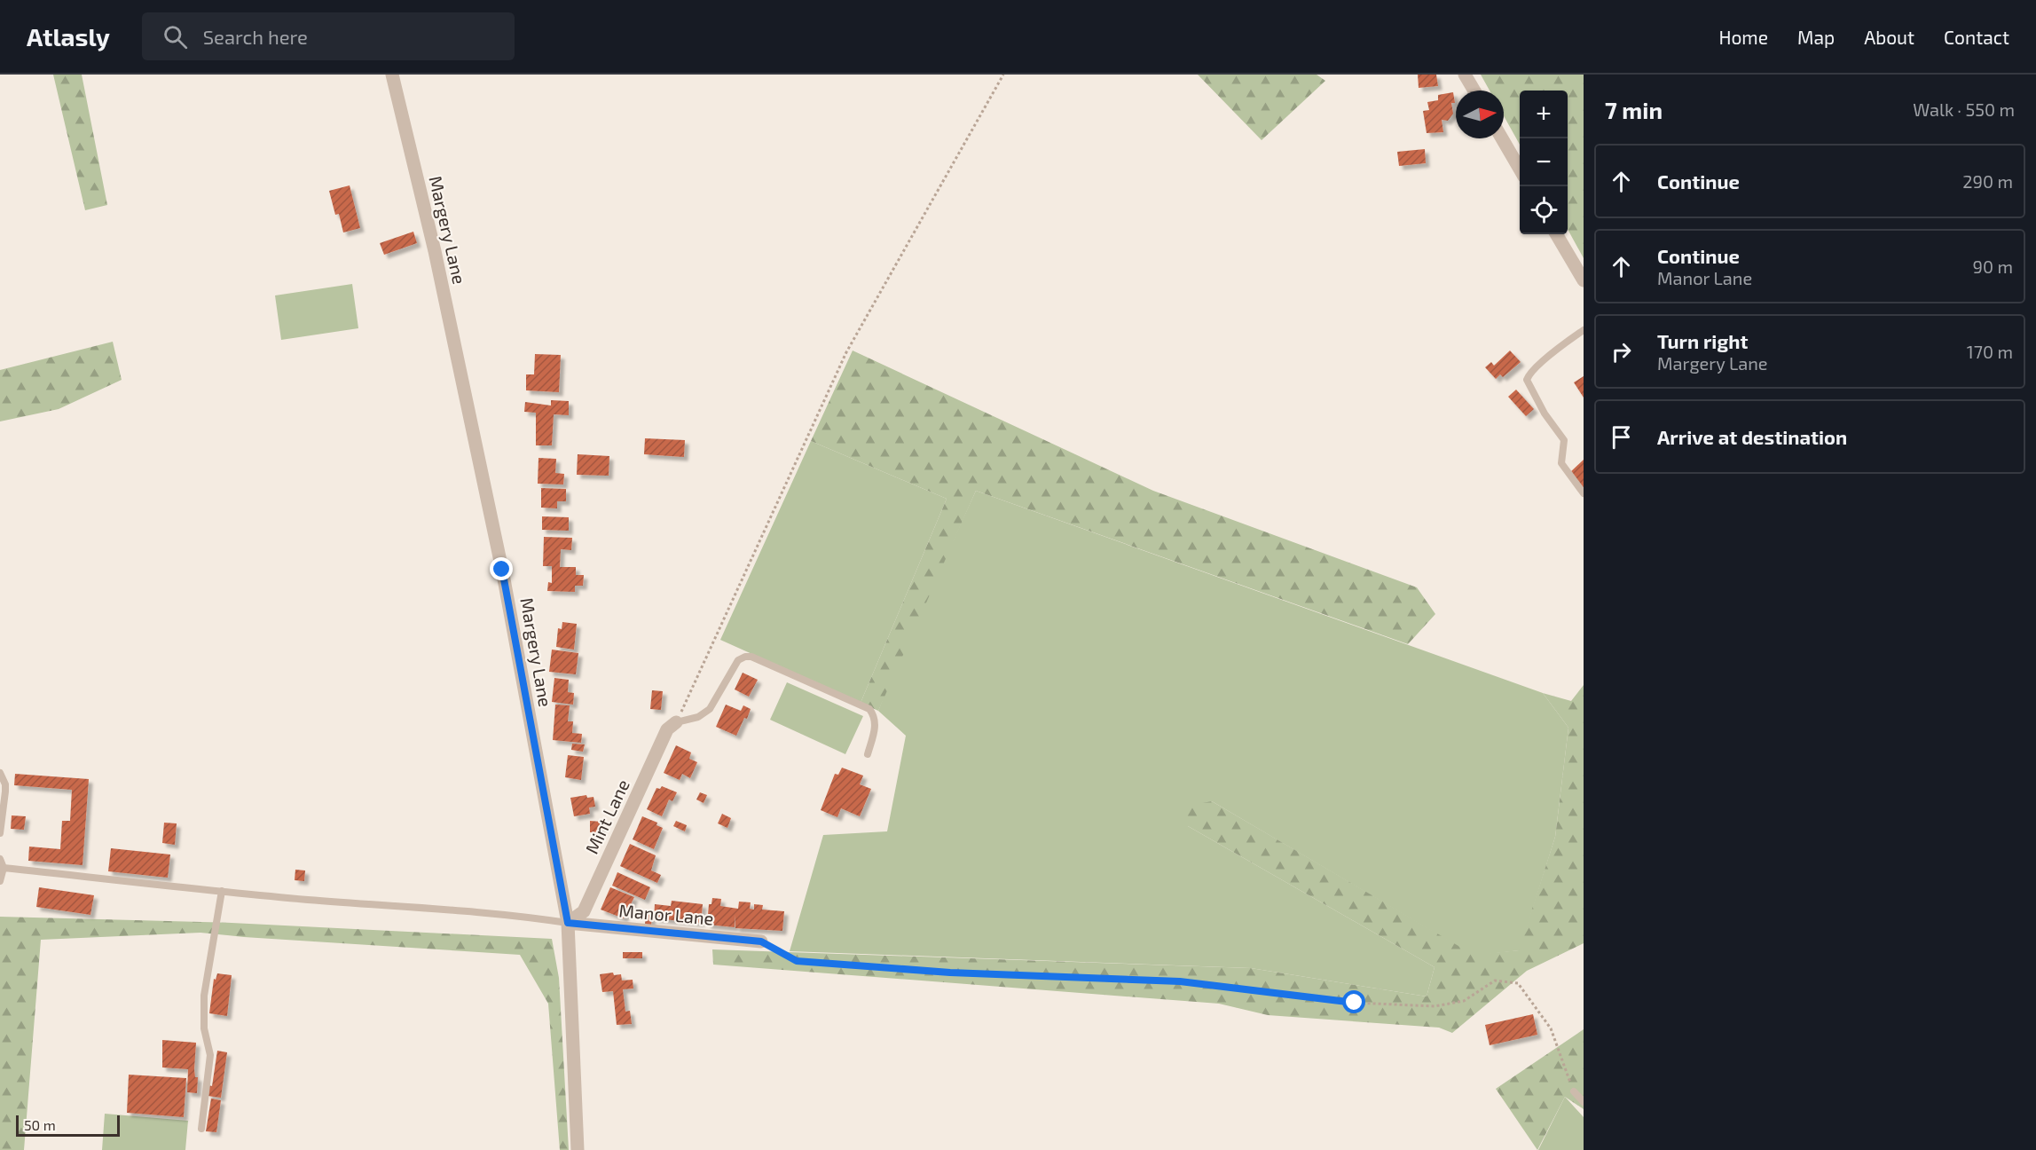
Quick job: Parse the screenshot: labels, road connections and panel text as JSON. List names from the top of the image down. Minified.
{"streets":{"street":["Margery Lane","Mint Lane","Manor Lane"]},"crossings":[["Margery Lane","Mint Lane"],["Margery Lane","Manor Lane"],["Mint Lane","Manor Lane"]],"scale_bar":"50 m","north":"right","page":{"header":"Atlasly","search":"Search here","nav":["Home","Map","About","Contact"],"heading":["7 min","Walk · 550 m"],"map_buttons":["+","−"],"list":[["Continue","290 m"],["Continue","Manor Lane","90 m"],["Turn right","Margery Lane","170 m"],"Arrive at destination"],"scale":"50 m"}}
